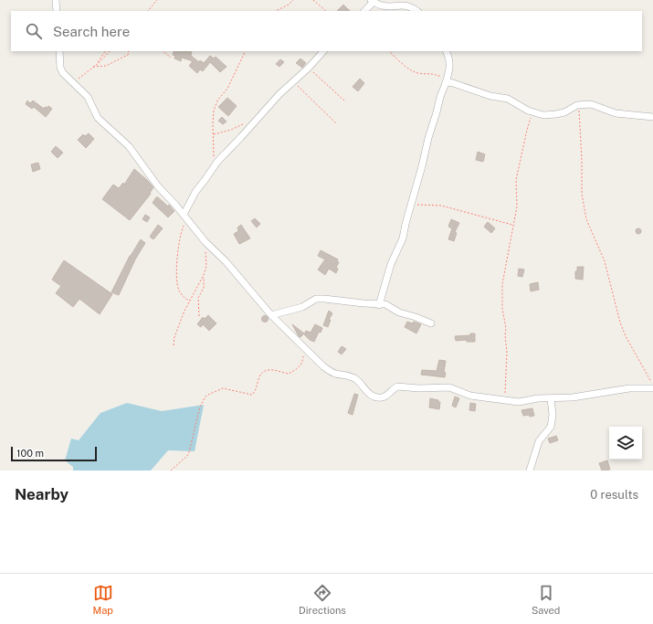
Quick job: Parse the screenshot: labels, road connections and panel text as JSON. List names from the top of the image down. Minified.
{"scale_bar":"100 m","page":{"search":"Search here","scale":"100 m","heading":["Nearby","0 results"],"nav":["Map","Directions","Saved"]}}
